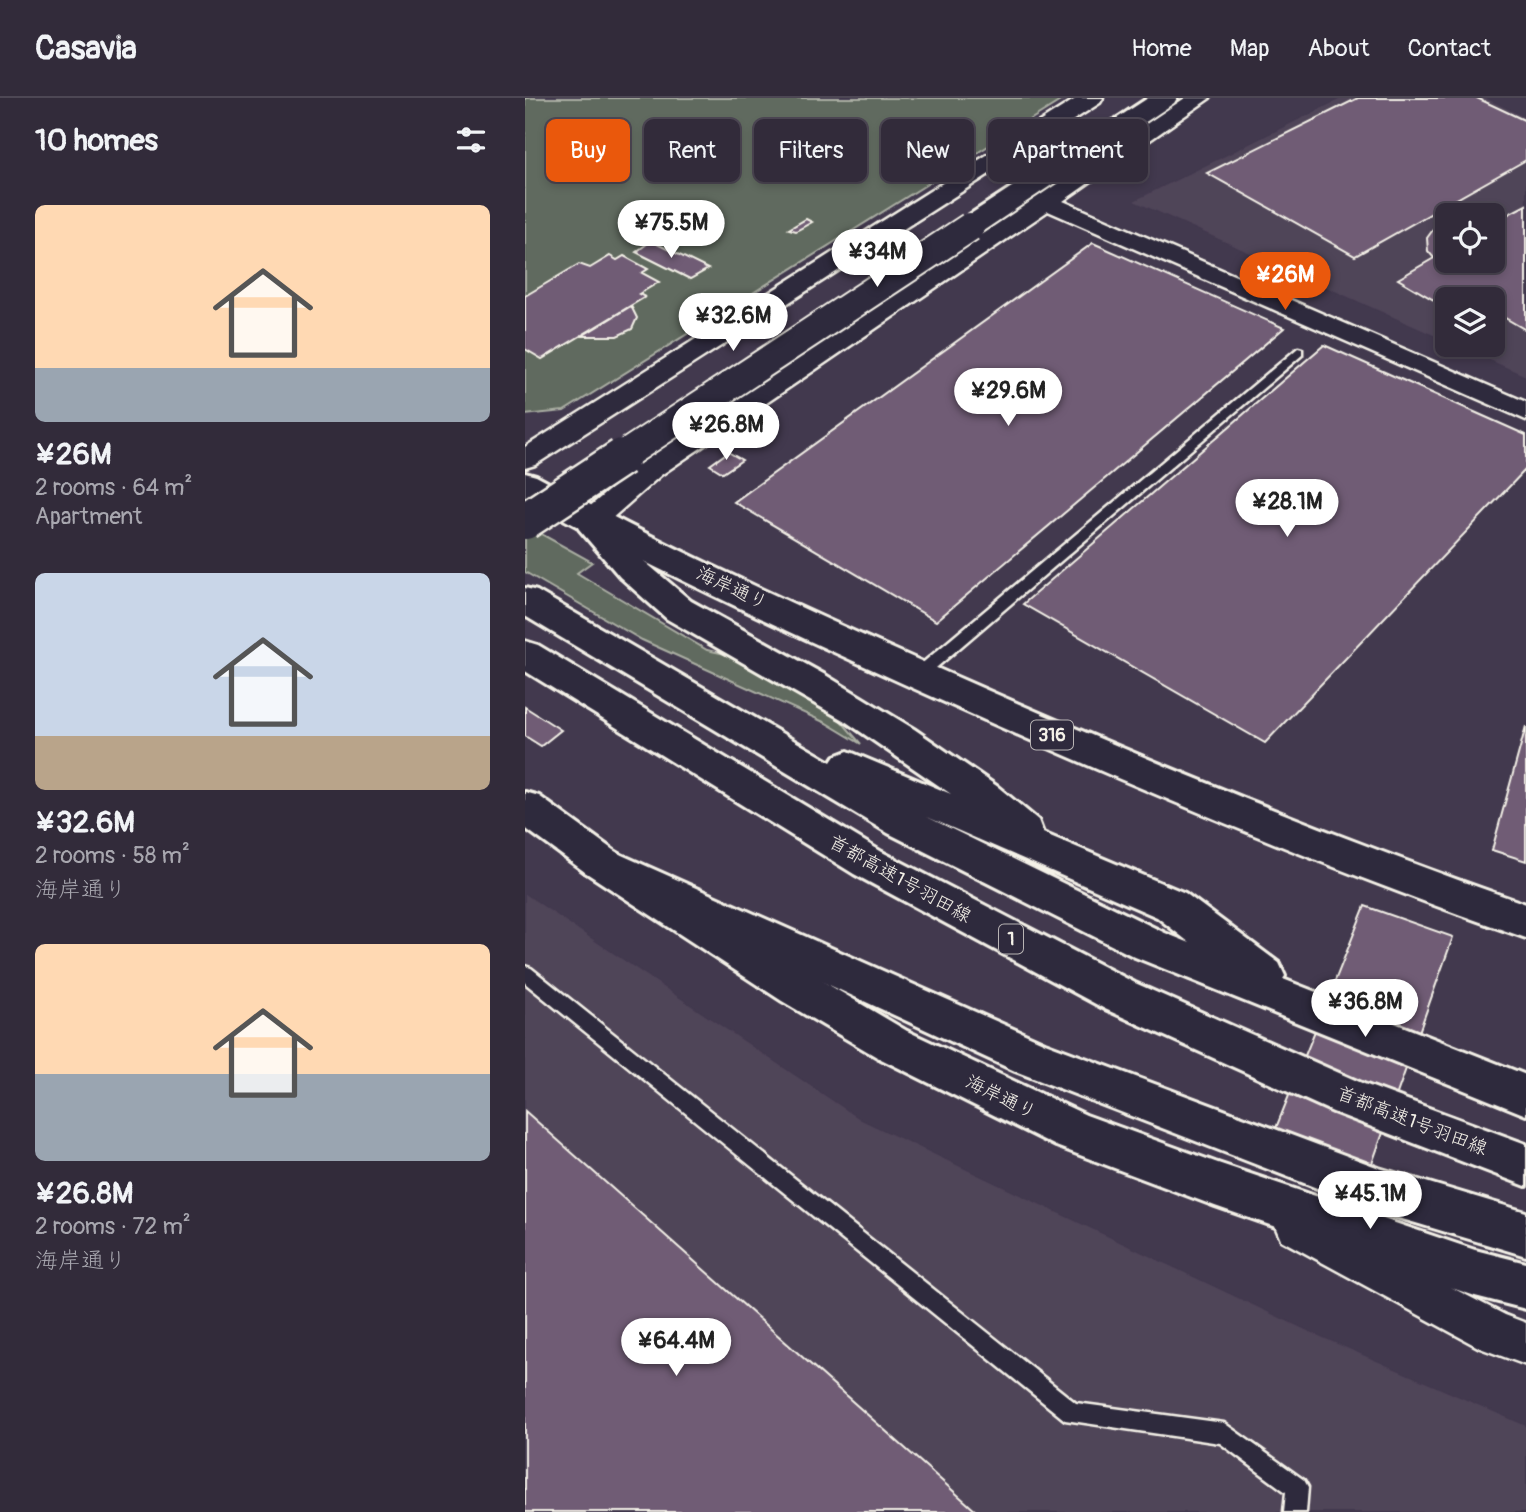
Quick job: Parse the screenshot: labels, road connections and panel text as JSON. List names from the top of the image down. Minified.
{"streets":{"main road":["海岸通り","316","首都高速1号羽田線","1"]},"page":{"header":"Casavia","nav":["Home","Map","About","Contact"],"heading":"10 homes","chip":["Buy","Rent","Filters","New","Apartment"],"list":[{"name":"¥26M","note":"2 rooms · 64 m² · Apartment"},{"name":"¥32.6M","note":"2 rooms · 58 m² · 海岸通り"},{"name":"¥26.8M","note":"2 rooms · 72 m² · 海岸通り"}],"price":["¥75.5M","¥34M","¥26M","¥32.6M","¥29.6M","¥26.8M","¥28.1M","¥36.8M","¥45.1M","¥64.4M"]}}
